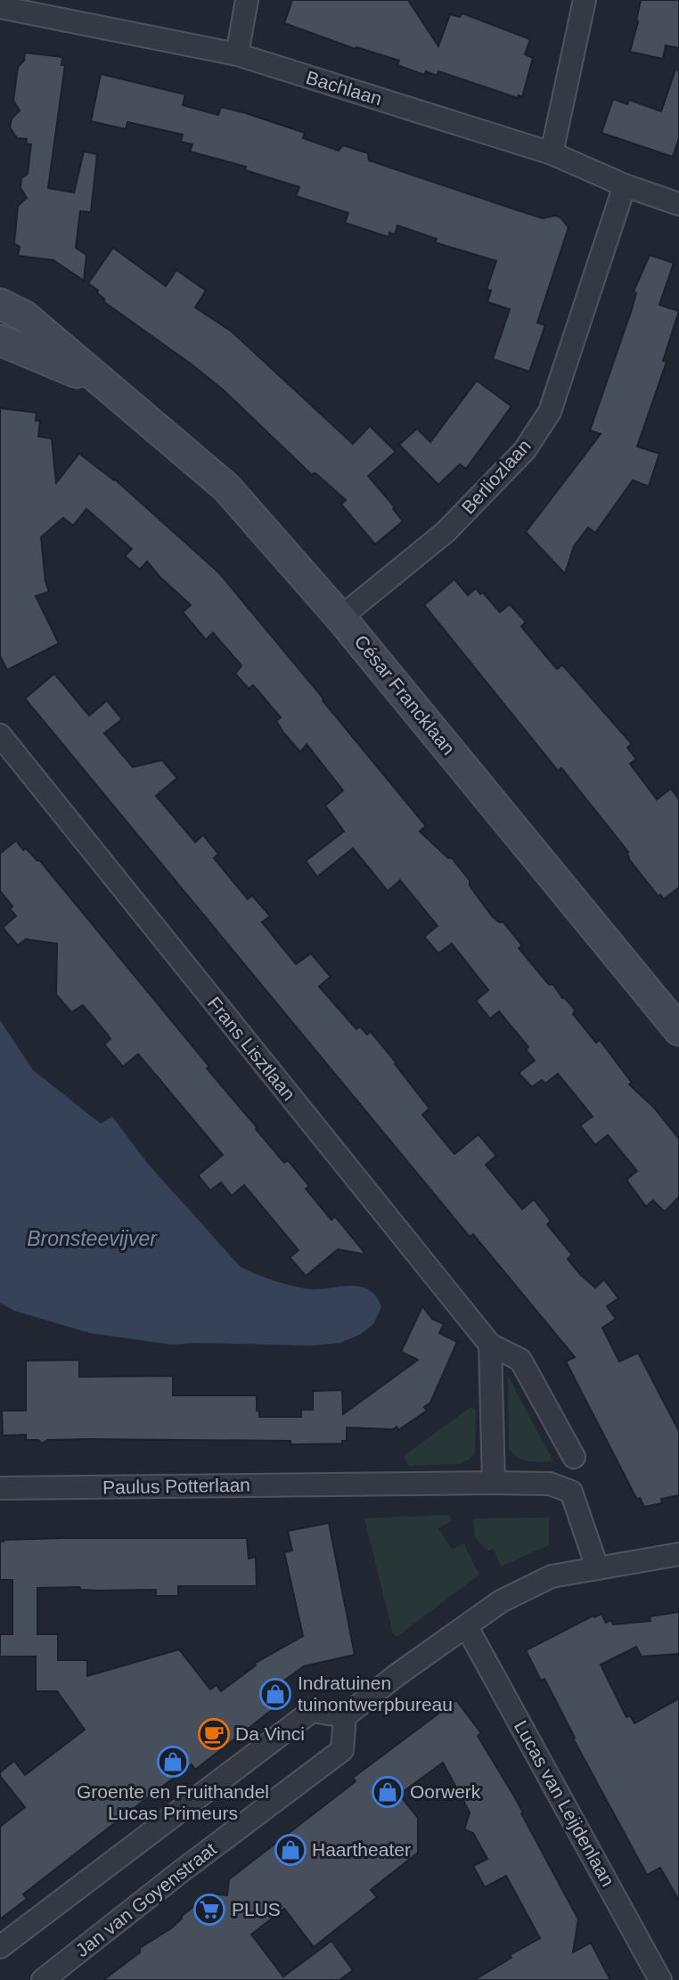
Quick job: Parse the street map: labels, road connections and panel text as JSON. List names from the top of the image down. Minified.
{"streets":{"main road":["César Francklaan"],"street":["Bachlaan","Berliozlaan","Frans Lisztlaan","Paulus Potterlaan","Lucas van Leijdenlaan","Jan van Goyenstraat"]},"crossings":[["Bachlaan","Berliozlaan"],["Berliozlaan","César Francklaan"]],"water":["Bronsteevijver"],"places":{"shop":["Indratuinen tuinontwerpbureau","Groente en Fruithandel Lucas Primeurs","Oorwerk","Haartheater"],"cafe":["Da Vinci"],"supermarket":["PLUS"]}}
